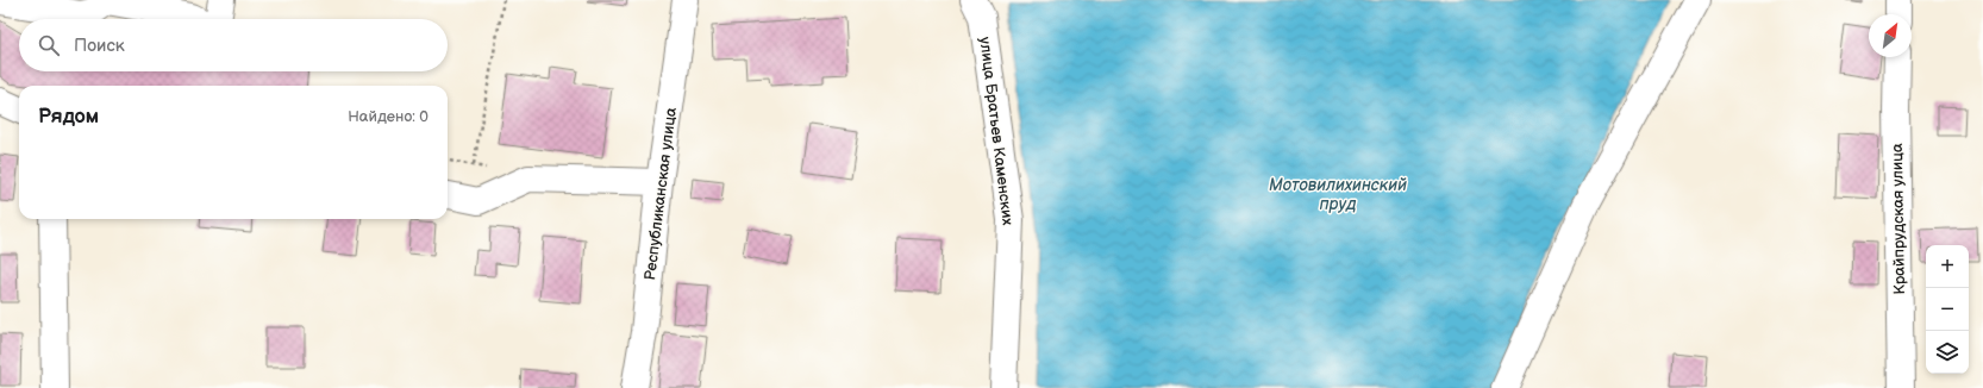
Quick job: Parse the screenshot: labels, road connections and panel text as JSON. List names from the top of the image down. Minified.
{"streets":{"street":["улица Братьев Каменских","Республиканская улица","Крайпрудская улица"]},"water":["Мотовилихинский пруд"],"north":"top right","page":{"search":"Поиск","heading":["Рядом","Найдено: 0"],"map_buttons":["+","−"]}}
